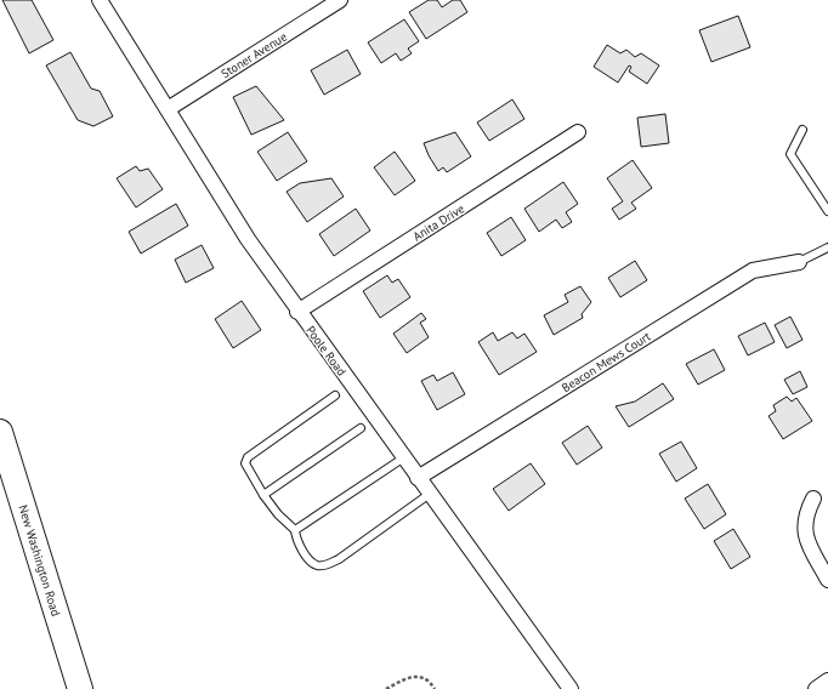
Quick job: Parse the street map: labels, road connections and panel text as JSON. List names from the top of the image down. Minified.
{"streets":{"main road":["New Washington Road"],"street":["Stoner Avenue","Anita Drive","Poole Road","Beacon Mews Court"]},"crossings":[["Stoner Avenue","Poole Road"],["Anita Drive","Poole Road"],["Poole Road","Beacon Mews Court"]]}
